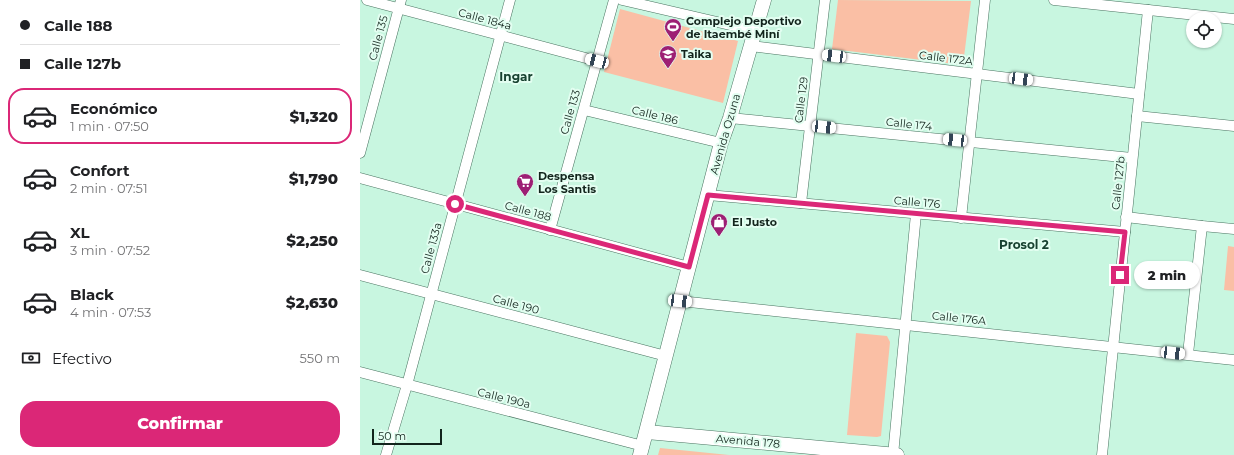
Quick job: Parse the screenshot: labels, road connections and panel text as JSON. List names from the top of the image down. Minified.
{"streets":{"main road":["Avenida Ozuna","Avenida 178"],"street":["Calle 184a","Calle 135","Calle 172A","Calle 129","Calle 133","Calle 186","Calle 174","Calle 127b","Calle 176","Calle 188","Calle 133a","Calle 190","Calle 176A","Calle 190a"]},"crossings":[["Calle 184a","Calle 135"],["Calle 184a","Calle 133"],["Calle 184a","Calle 133a"],["Calle 172A","Calle 129"],["Calle 172A","Avenida Ozuna"],["Calle 172A","Calle 127b"],["Calle 129","Calle 174"],["Calle 129","Calle 176"],["Calle 133","Calle 186"],["Calle 133","Calle 188"],["Calle 186","Avenida Ozuna"],["Calle 174","Avenida Ozuna"],["Calle 174","Calle 127b"],["Avenida Ozuna","Calle 176"],["Avenida Ozuna","Calle 188"],["Avenida Ozuna","Calle 190"],["Avenida Ozuna","Calle 176A"],["Avenida Ozuna","Calle 190a"],["Avenida Ozuna","Avenida 178"],["Calle 127b","Calle 176"],["Calle 127b","Calle 176A"],["Calle 188","Calle 133a"],["Calle 133a","Calle 190"],["Calle 133a","Calle 190a"]],"districts":["Ingar","Prosol 2"],"places":{"sports":["Complejo Deportivo de Itaembé Miní"],"school or university":["Taika"],"supermarket":["Despensa Los Santis"],"shop":["El Justo"]},"scale_bar":"50 m","page":{"banner":["Calle 188","Calle 127b"],"list":[{"name":"Económico","note":"1 min · 07:50","value":"$1,320"},{"name":"Confort","note":"2 min · 07:51","value":"$1,790"},{"name":"XL","note":"3 min · 07:52","value":"$2,250"},{"name":"Black","note":"4 min · 07:53","value":"$2,630"}],"bubble":"2 min","pay":["Efectivo","550 m"],"buttons":"Confirmar","scale":"50 m"}}
